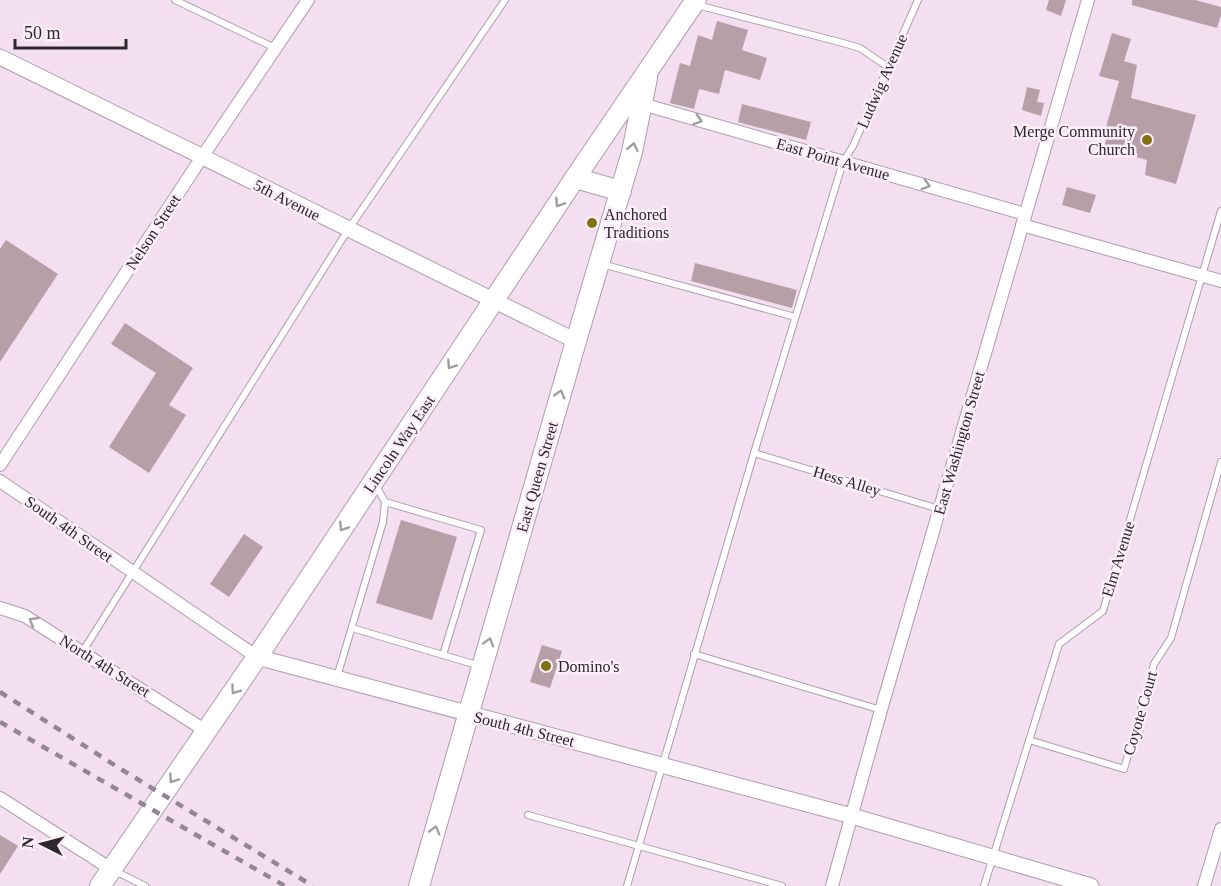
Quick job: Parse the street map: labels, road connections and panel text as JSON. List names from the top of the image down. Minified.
{"streets":{"highway":["Lincoln Way East","East Queen Street"],"street":["East Point Avenue","5th Avenue","Nelson Street","East Washington Street","South 4th Street","North 4th Street"],"lane":["Ludwig Avenue","Hess Alley","Elm Avenue","Coyote Court"]},"crossings":[["Ludwig Avenue","East Point Avenue"],["East Point Avenue","East Washington Street"],["East Point Avenue","East Queen Street"],["East Point Avenue","Elm Avenue"],["5th Avenue","Nelson Street"],["5th Avenue","Lincoln Way East"],["5th Avenue","East Queen Street"],["East Washington Street","Hess Alley"],["East Washington Street","South 4th Street"],["Lincoln Way East","East Queen Street"],["Lincoln Way East","South 4th Street"],["Lincoln Way East","North 4th Street"],["East Queen Street","South 4th Street"],["South 4th Street","Elm Avenue"],["Elm Avenue","Coyote Court"]],"one_way":["East Point Avenue","Lincoln Way East","East Queen Street","North 4th Street"],"places":["Merge Community Church","Anchored Traditions","Domino's"],"scale_bar":"50 m","north":"left"}
